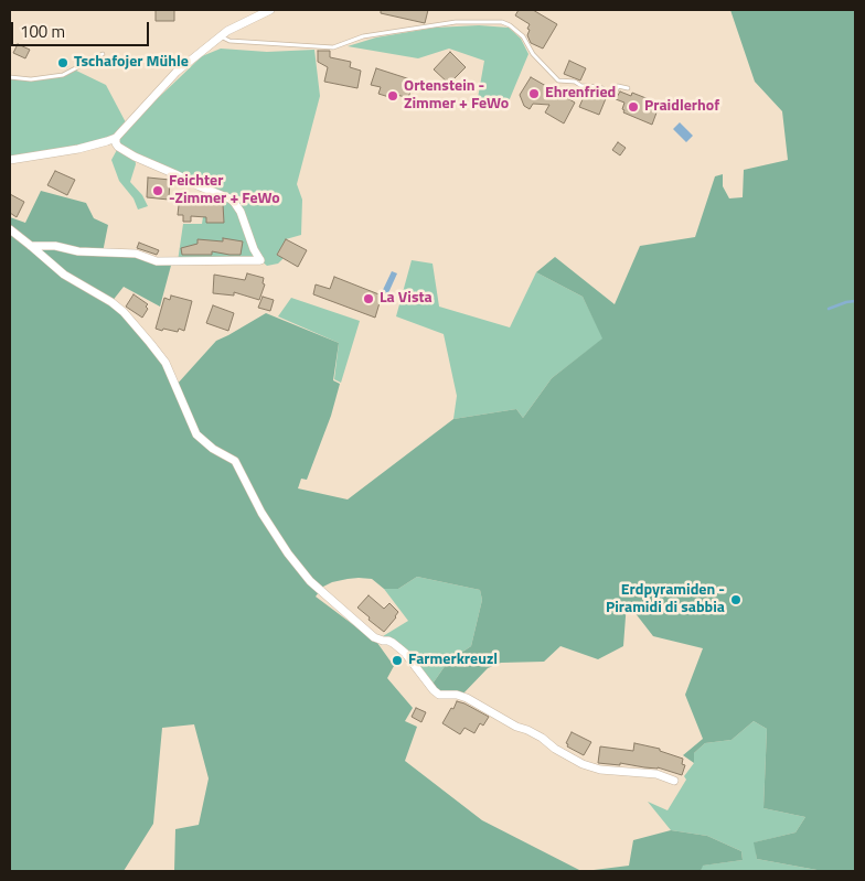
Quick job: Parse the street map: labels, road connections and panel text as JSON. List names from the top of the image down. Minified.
{"places":["Tschafojer Mühle","Ehrenfried","Ortenstein - Zimmer + FeWo","Praidlerhof","Feichter -Zimmer + FeWo","La Vista","Erdpyramiden - Piramidi di sabbia","Farmerkreuzl"],"scale_bar":"100 m"}
